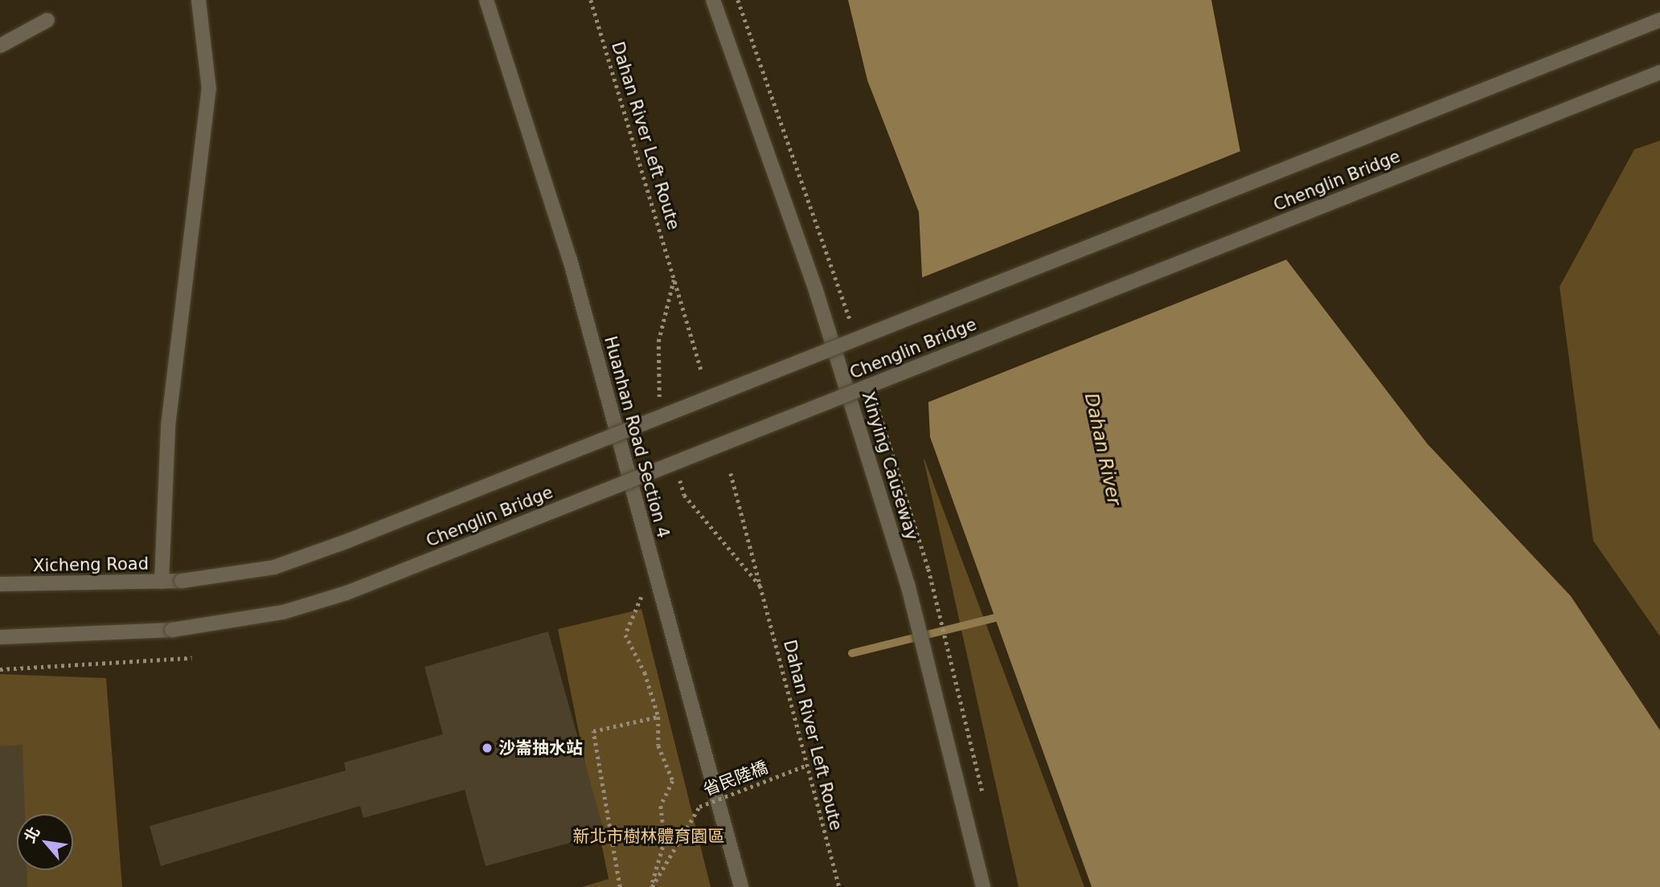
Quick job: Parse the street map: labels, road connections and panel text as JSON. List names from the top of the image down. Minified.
{"streets":{"street":["Chenglin Bridge","Huanhan Road Section 4","Xinying Causeway","Xicheng Road"],"path":["Dahan River Left Route","省民陸橋"]},"crossings":[["Dahan River Left Route","省民陸橋"],["Chenglin Bridge","Xicheng Road"]],"water":["Dahan River"],"parks":["新北市樹林體育園區"],"places":["沙崙抽水站"],"north":"top left"}
